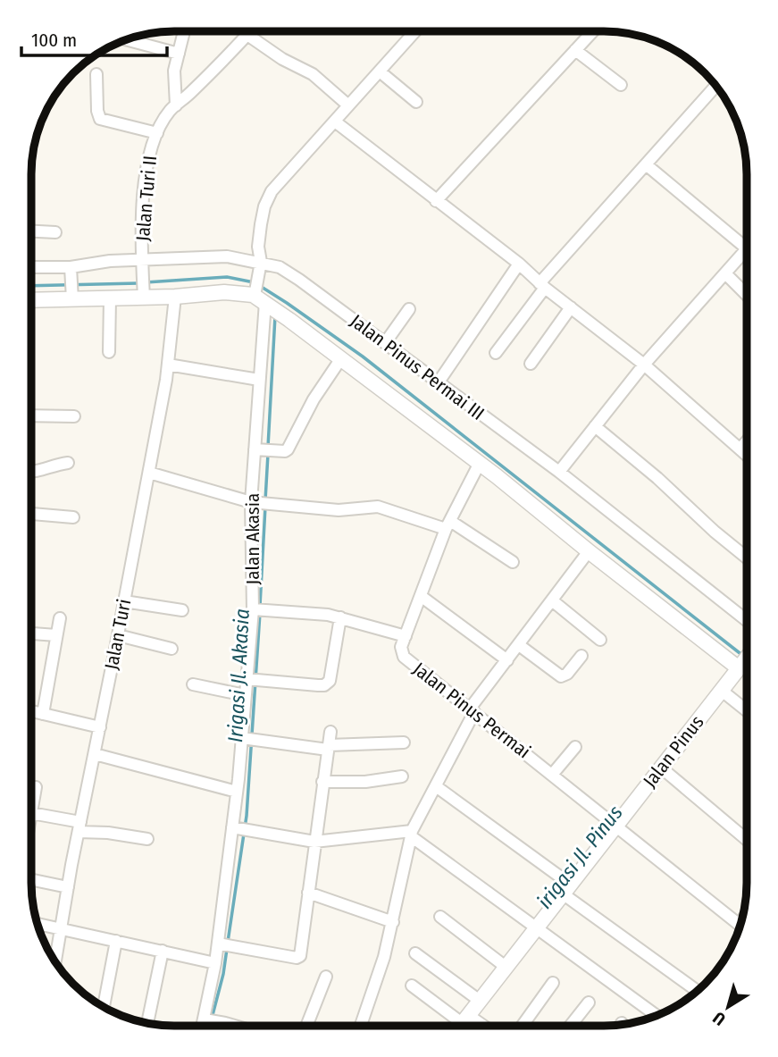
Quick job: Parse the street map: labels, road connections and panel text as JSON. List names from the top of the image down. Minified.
{"streets":{"street":["Jalan Turi II","Jalan Pinus Permai III","Jalan Akasia","Jalan Turi","Jalan Pinus Permai","Jalan Pinus"]},"crossings":[["Jalan Turi II","Jalan Pinus Permai III"],["Jalan Pinus Permai III","Jalan Akasia"],["Jalan Pinus Permai","Jalan Pinus"]],"water":["Irigasi Jl. Akasia","irigasi Jl. Pinus"],"scale_bar":"100 m","north":"bottom left"}
